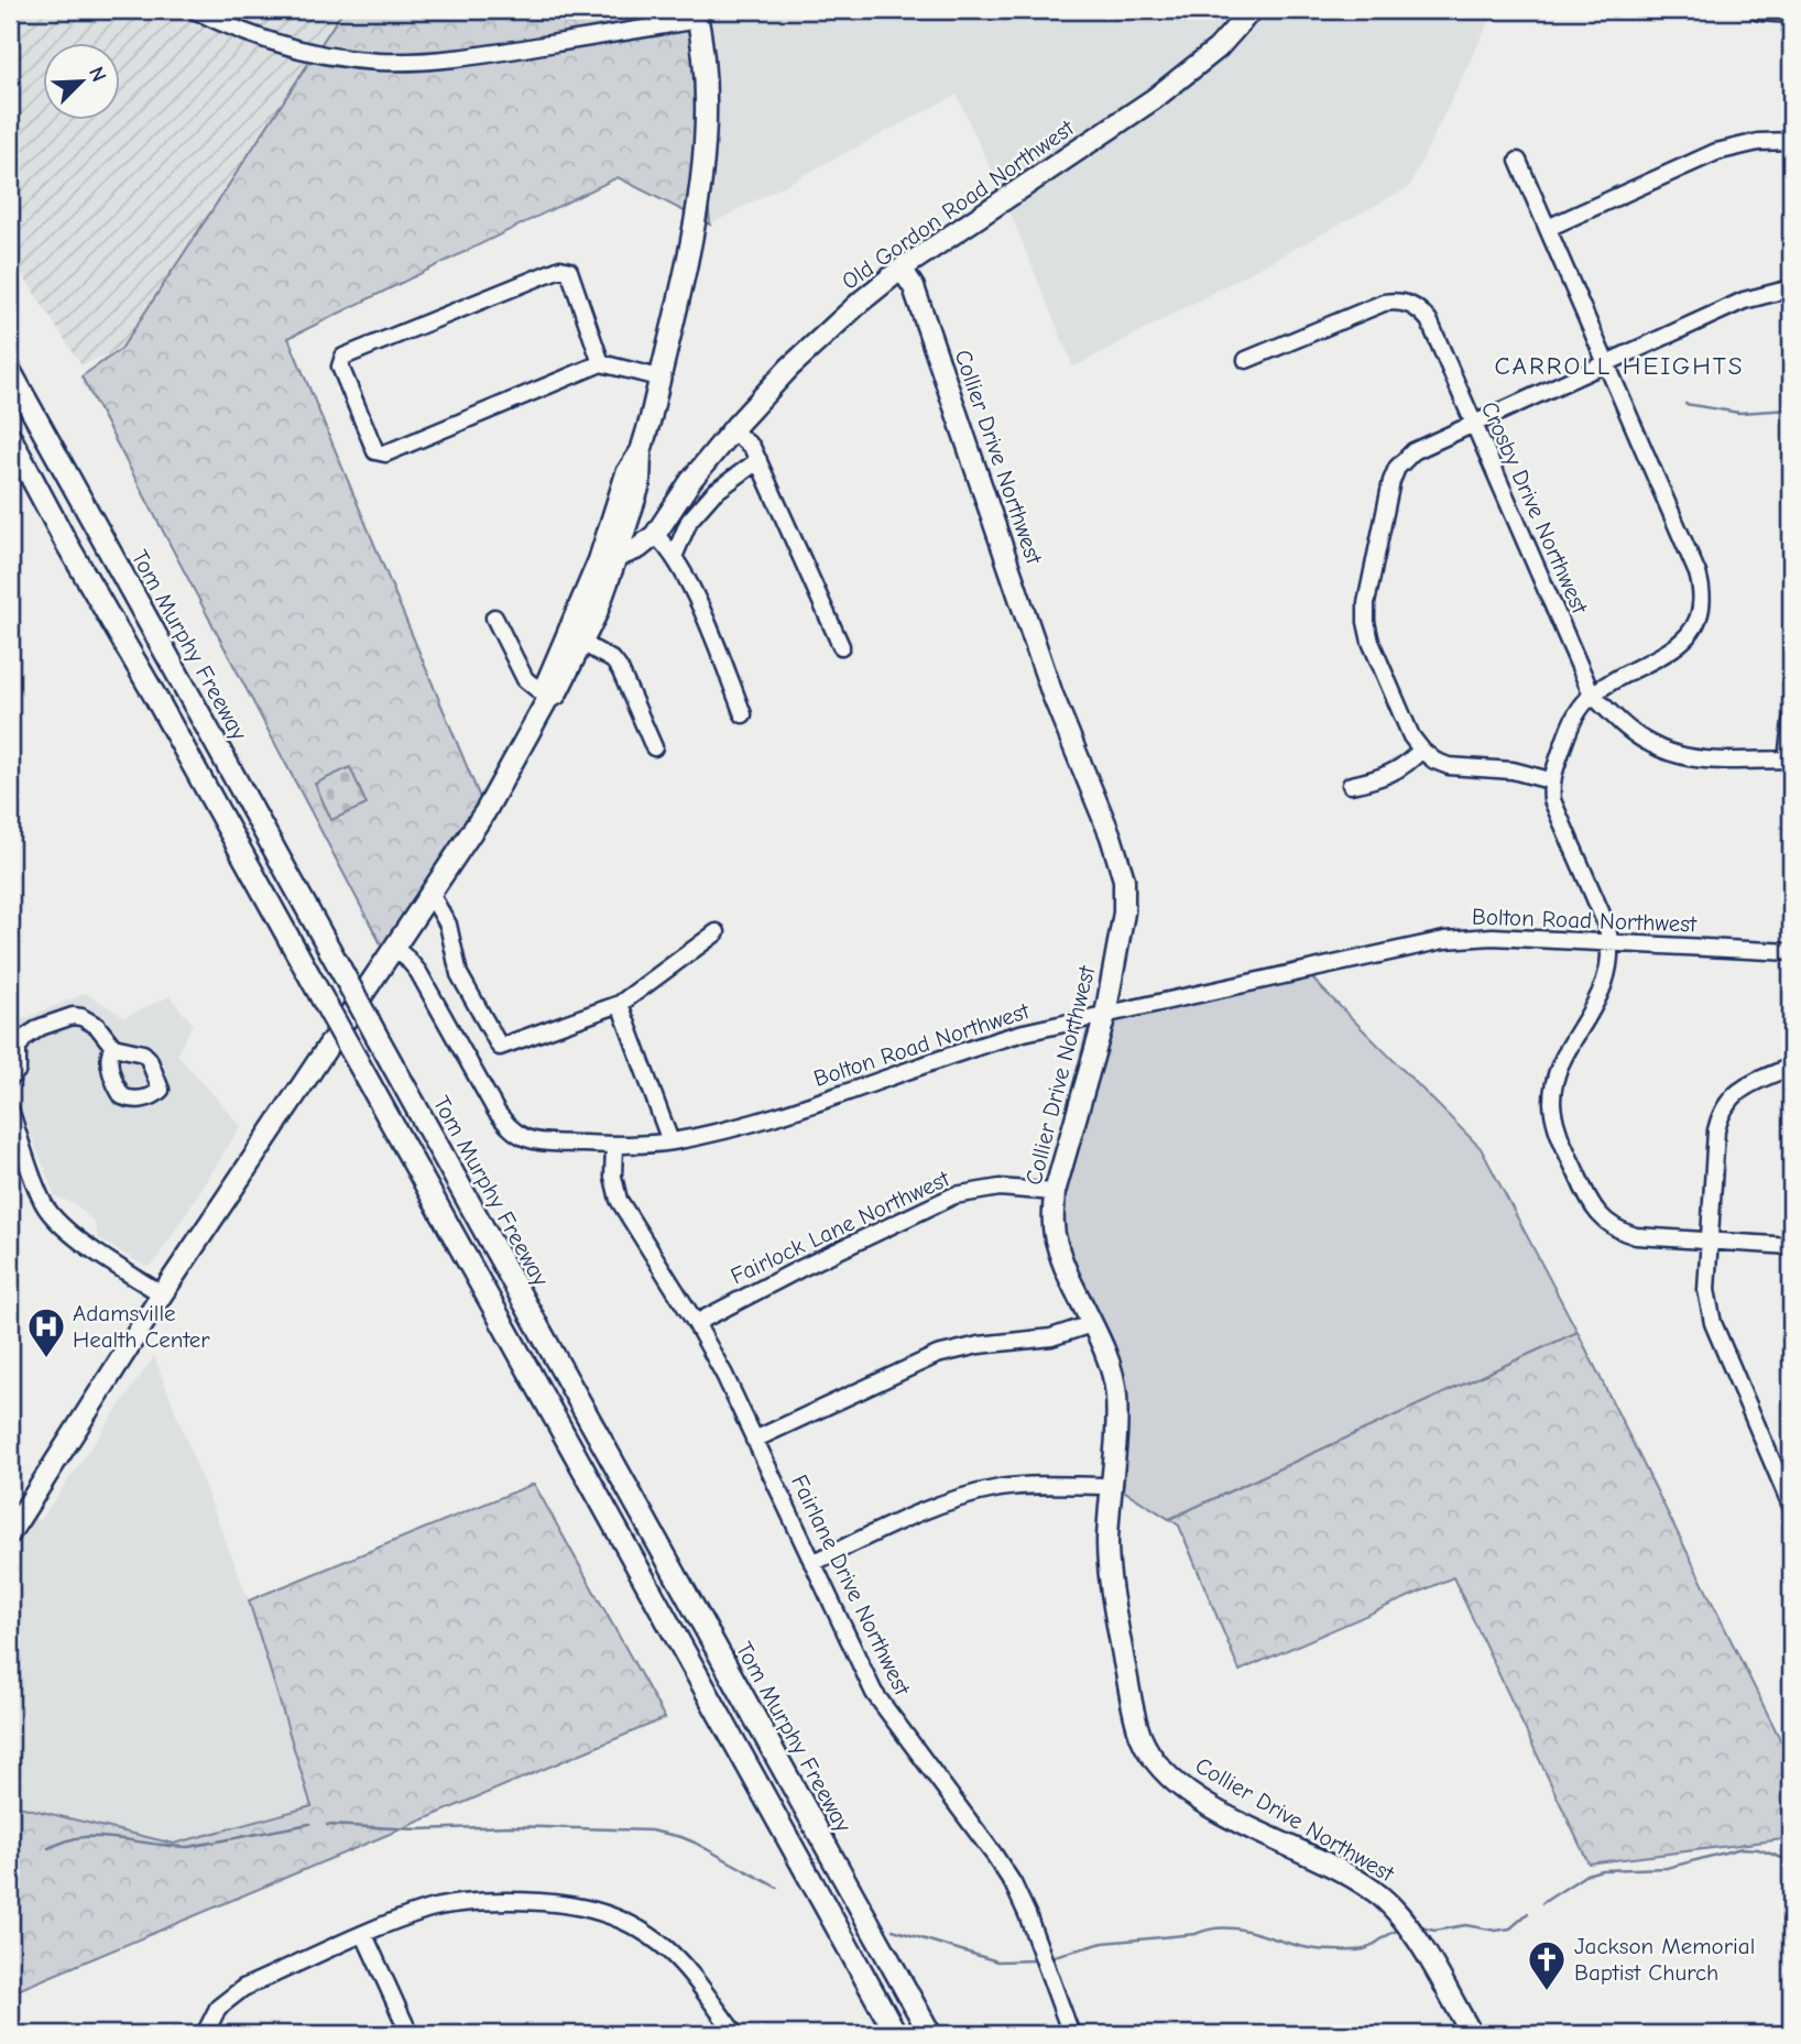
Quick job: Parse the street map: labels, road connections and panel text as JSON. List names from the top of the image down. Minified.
{"streets":{"highway":["Tom Murphy Freeway"],"main road":["Old Gordon Road Northwest","Collier Drive Northwest"],"street":["Crosby Drive Northwest","Bolton Road Northwest","Fairlock Lane Northwest","Fairlane Drive Northwest"]},"crossings":[["Old Gordon Road Northwest","Collier Drive Northwest"],["Collier Drive Northwest","Bolton Road Northwest"],["Collier Drive Northwest","Fairlock Lane Northwest"],["Bolton Road Northwest","Fairlane Drive Northwest"],["Fairlock Lane Northwest","Fairlane Drive Northwest"]],"districts":["CARROLL HEIGHTS"],"places":{"hospital":["Adamsville Health Center"],"church":["Jackson Memorial Baptist Church"]},"north":"top right"}
